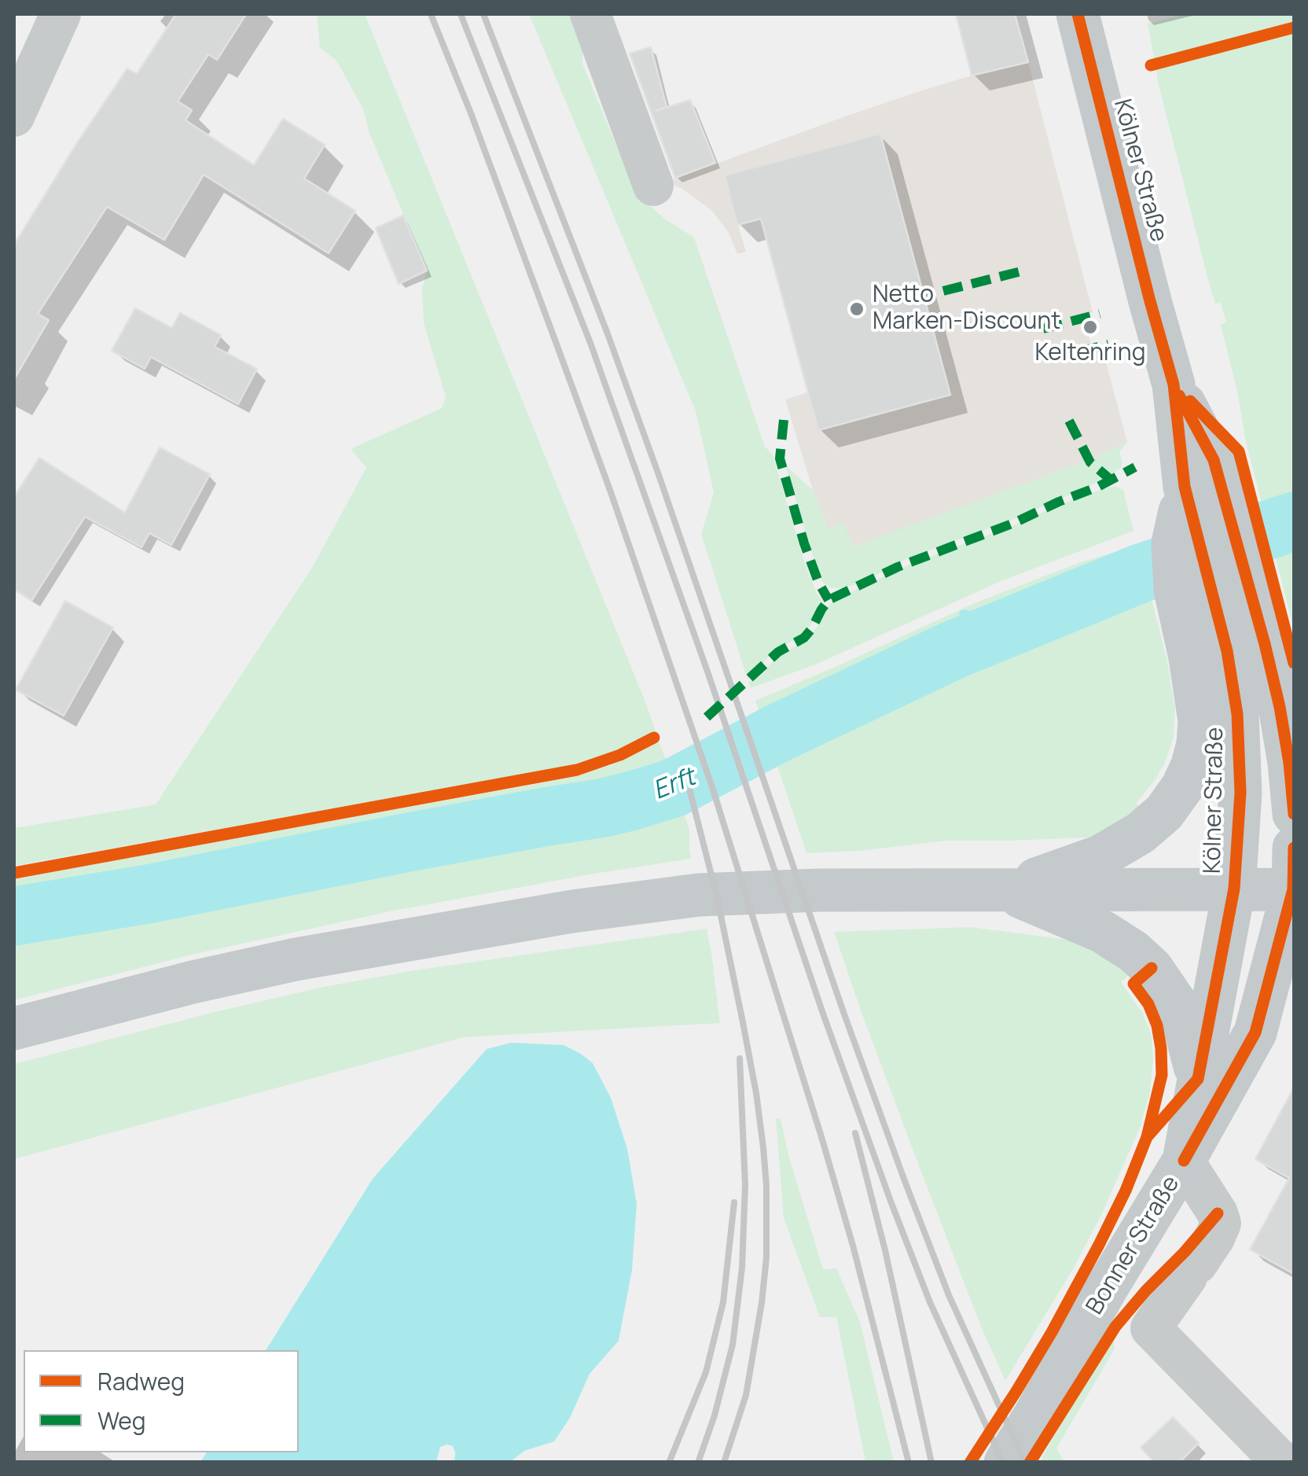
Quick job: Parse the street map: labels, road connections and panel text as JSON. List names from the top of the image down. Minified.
{"streets":{"main road":["Kölner Straße","Bonner Straße"]},"crossings":[["Kölner Straße","Bonner Straße"]],"water":["Erft"],"places":["Netto Marken-Discount","Keltenring"],"legend":["Radweg","Weg"]}
